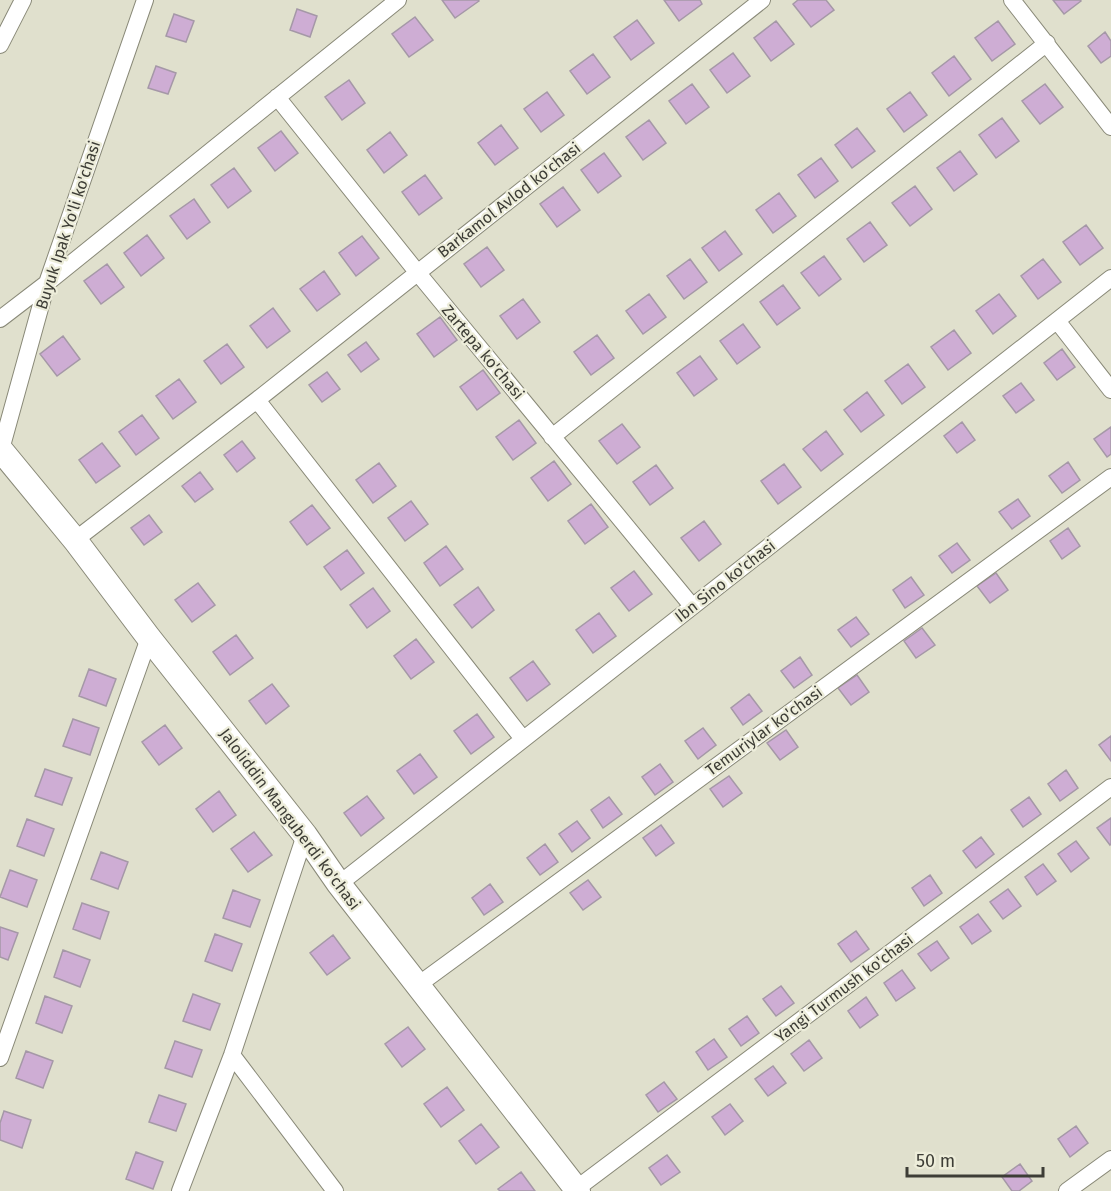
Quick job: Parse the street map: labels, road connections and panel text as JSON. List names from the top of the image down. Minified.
{"streets":{"street":["Barkamol Avlod ko'chasi","Buyuk Ipak Yo'li ko'chasi","Zartepa ko'chasi","Ibn Sino ko'chasi","Temuriylar ko'chasi","Jaloliddin Manguberdi ko'chasi","Yangi Turmush ko'chasi"]},"crossings":[["Barkamol Avlod ko'chasi","Zartepa ko'chasi"],["Barkamol Avlod ko'chasi","Jaloliddin Manguberdi ko'chasi"],["Buyuk Ipak Yo'li ko'chasi","Jaloliddin Manguberdi ko'chasi"],["Zartepa ko'chasi","Ibn Sino ko'chasi"],["Ibn Sino ko'chasi","Jaloliddin Manguberdi ko'chasi"],["Temuriylar ko'chasi","Jaloliddin Manguberdi ko'chasi"],["Jaloliddin Manguberdi ko'chasi","Yangi Turmush ko'chasi"]],"scale_bar":"50 m"}
